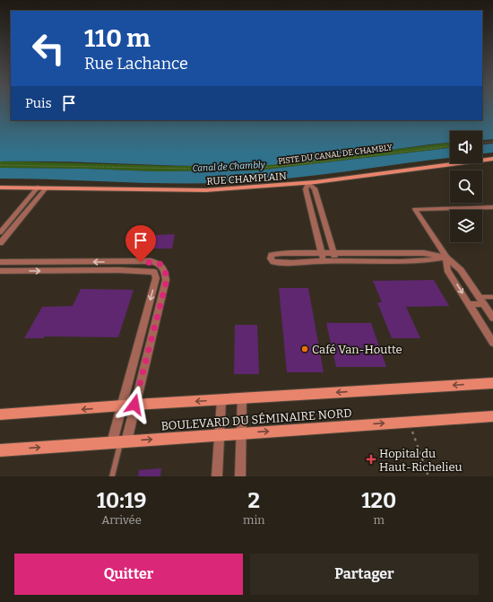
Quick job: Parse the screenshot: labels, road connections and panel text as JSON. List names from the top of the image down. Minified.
{"streets":{"street":["RUE CHAMPLAIN","BOULEVARD DU SÉMINAIRE NORD"],"path":["PISTE DU CANAL DE CHAMBLY"]},"water":["Canal de Chambly"],"places":{"other":["Café Van-Houtte"],"health":["Hopital du Haut-Richelieu"]},"page":{"turn":["110 m","Rue Lachance"],"then":"Puis","eta":["10:19","Arrivée","2","min","120","m"],"buttons":["Quitter","Partager"]}}
